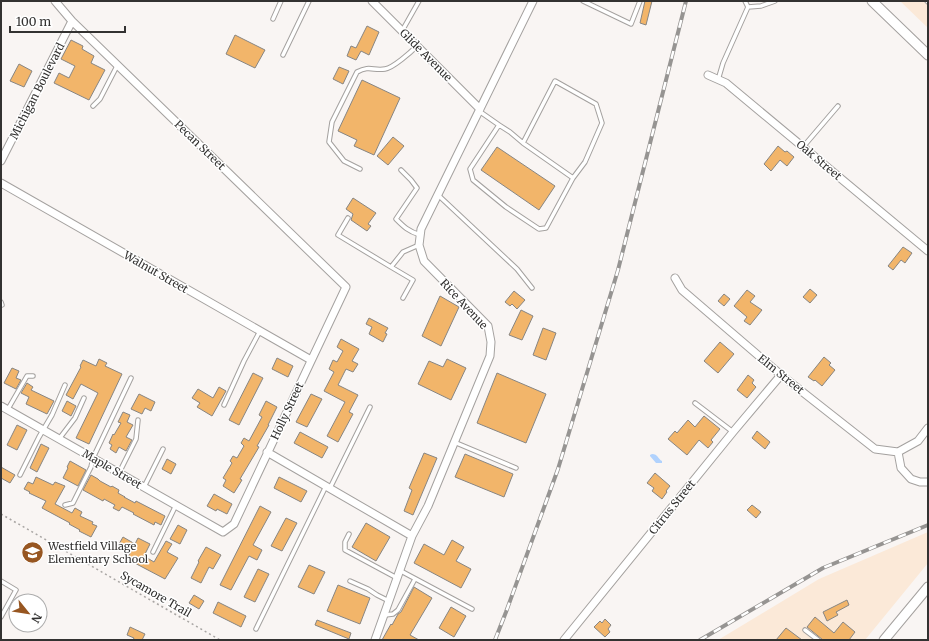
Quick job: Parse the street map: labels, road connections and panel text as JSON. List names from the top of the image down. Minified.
{"streets":{"street":["Glide Avenue","Michigan Boulevard","Pecan Street","Oak Street","Walnut Street","Rice Avenue","Elm Street","Holly Street","Maple Street","Citrus Street"],"path":["Sycamore Trail"]},"crossings":[["Glide Avenue","Rice Avenue"],["Michigan Boulevard","Pecan Street"],["Pecan Street","Holly Street"],["Walnut Street","Holly Street"],["Elm Street","Citrus Street"],["Holly Street","Maple Street"]],"places":{"school or university":["Westfield Village Elementary School"]},"scale_bar":"100 m","north":"bottom right"}
